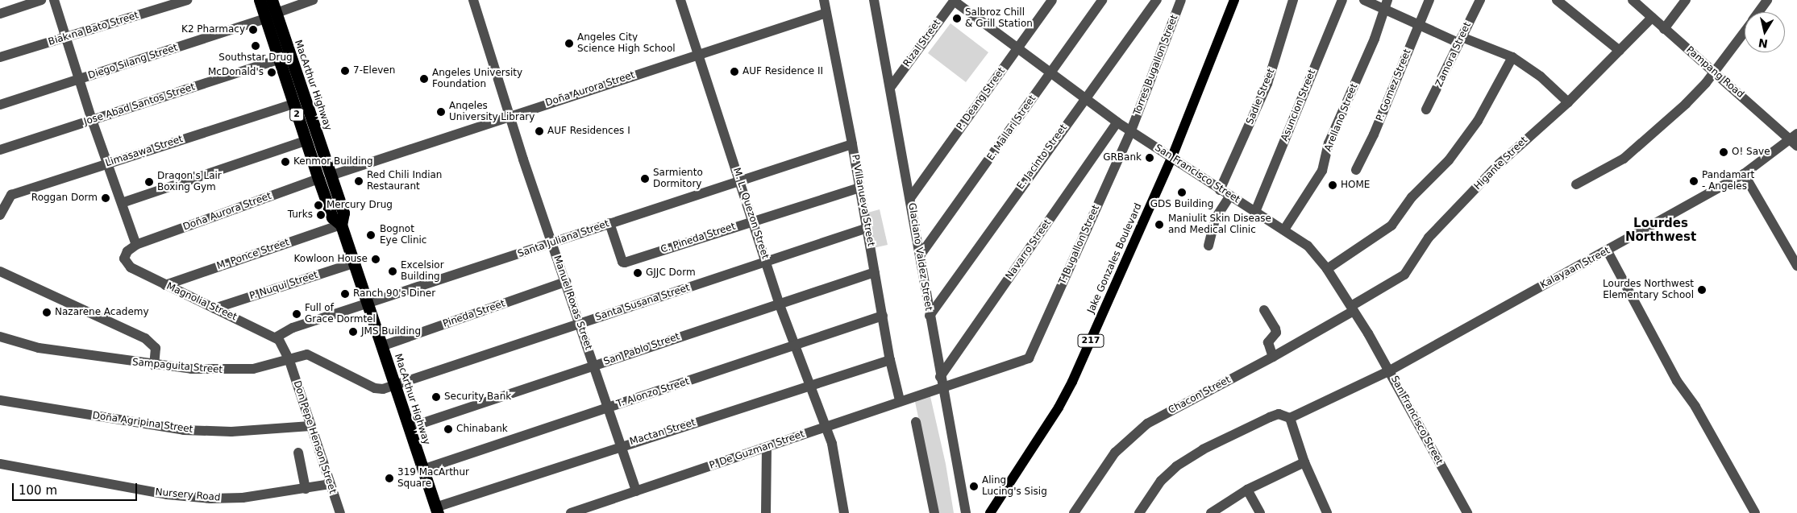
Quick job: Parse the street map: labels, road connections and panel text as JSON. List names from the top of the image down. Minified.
{"streets":{"highway":["MacArthur Highway","2"],"main road":["Jake Gonzales Boulevard","217"],"street":["Biak na Bato Street","Rizal Street","Zamora Street","Diego Silang Street","Torres Bugallon Street","Pampang Road","P. Gomez Street","Doña Aurora Street","Sadie Street","P. Deang Street","Jose Abad Santos Street","Asuncion Street","Arellano Street","E. Mallari Street","Limasawa Street","E. Jacinto Street","Higante Street","San Francisco Street","P. Villanueva Street","M. L. Quezon Street","C. Pineda Street","Santa Juliana Street","T. Bugallon Street","Navarro Street","M. Ponce Street","Glaciano Valdez Street","Kalayaan Street","P. Nuqui Street","Magnolia Street","Manuel Roxas Street","Santa Susana Street","Pineda Street","San Pablo Street","Sampaguita Street","T. Alonzo Street","Chacon Street","Doña Agripina Street","Mactan Street","Don Pepe Henson Street","P. De Guzman Street","Nursery Road"]},"crossings":[["Rizal Street","San Francisco Street"],["Rizal Street","Glaciano Valdez Street"],["Diego Silang Street","MacArthur Highway"],["Torres Bugallon Street","San Francisco Street"],["Torres Bugallon Street","T. Bugallon Street"],["Pampang Road","Higante Street"],["Pampang Road","Kalayaan Street"],["MacArthur Highway","Doña Aurora Street"],["MacArthur Highway","Jose Abad Santos Street"],["MacArthur Highway","Limasawa Street"],["MacArthur Highway","Santa Juliana Street"],["MacArthur Highway","M. Ponce Street"],["MacArthur Highway","P. Nuqui Street"],["MacArthur Highway","Santa Susana Street"],["MacArthur Highway","Pineda Street"],["MacArthur Highway","San Pablo Street"],["MacArthur Highway","Sampaguita Street"],["MacArthur Highway","T. Alonzo Street"],["MacArthur Highway","Mactan Street"],["Doña Aurora Street","P. Villanueva Street"],["Doña Aurora Street","M. L. Quezon Street"],["Doña Aurora Street","Magnolia Street"],["Doña Aurora Street","Manuel Roxas Street"],["Sadie Street","San Francisco Street"],["P. Deang Street","San Francisco Street"],["P. Deang Street","Glaciano Valdez Street"],["Asuncion Street","San Francisco Street"],["Arellano Street","San Francisco Street"],["E. Mallari Street","San Francisco Street"],["E. Mallari Street","Glaciano Valdez Street"],["E. Jacinto Street","San Francisco Street"],["E. Jacinto Street","Glaciano Valdez Street"],["Higante Street","San Francisco Street"],["Higante Street","Chacon Street"],["San Francisco Street","T. Bugallon Street"],["San Francisco Street","Navarro Street"],["San Francisco Street","Jake Gonzales Boulevard"],["San Francisco Street","Kalayaan Street"],["San Francisco Street","Chacon Street"],["P. Villanueva Street","C. Pineda Street"],["P. Villanueva Street","Santa Juliana Street"],["P. Villanueva Street","Santa Susana Street"],["P. Villanueva Street","San Pablo Street"],["P. Villanueva Street","T. Alonzo Street"],["P. Villanueva Street","Mactan Street"],["P. Villanueva Street","P. De Guzman Street"],["M. L. Quezon Street","C. Pineda Street"],["M. L. Quezon Street","Santa Juliana Street"],["M. L. Quezon Street","Santa Susana Street"],["M. L. Quezon Street","San Pablo Street"],["M. L. Quezon Street","T. Alonzo Street"],["M. L. Quezon Street","Mactan Street"],["M. L. Quezon Street","P. De Guzman Street"],["C. Pineda Street","Santa Juliana Street"],["Santa Juliana Street","Magnolia Street"],["Santa Juliana Street","Manuel Roxas Street"],["T. Bugallon Street","P. De Guzman Street"],["Navarro Street","Glaciano Valdez Street"],["M. Ponce Street","Magnolia Street"],["Glaciano Valdez Street","P. De Guzman Street"],["P. Nuqui Street","Magnolia Street"],["Manuel Roxas Street","Santa Susana Street"],["Manuel Roxas Street","Pineda Street"],["Manuel Roxas Street","San Pablo Street"],["Manuel Roxas Street","T. Alonzo Street"],["Manuel Roxas Street","Mactan Street"],["Manuel Roxas Street","P. De Guzman Street"],["Santa Susana Street","Sampaguita Street"],["Sampaguita Street","Don Pepe Henson Street"],["Doña Agripina Street","Don Pepe Henson Street"],["Don Pepe Henson Street","Nursery Road"]],"districts":["Lourdes Northwest"],"places":["Salbroz Chill & Grill Station","K2 Pharmacy","Angeles City Science High School","Southstar Drug","7-Eleven","AUF Residence II","McDonald's","Angeles University Foundation","Angeles University Library","AUF Residences I","O! Save","GRBank","Kenmor Building","Sarmiento Dormitory","Red Chili Indian Restaurant","Pandamart - Angeles","Dragon's Lair Boxing Gym","HOME","GDS Building","Roggan Dorm","Mercury Drug","Turks","Maniulit Skin Disease and Medical Clinic","Bognot Eye Clinic","Kowloon House","Excelsior Building","GJJC Dorm","Lourdes Northwest Elementary School","Ranch 90's Diner","Nazarene Academy","Full of Grace Dormtel","JMS Building","Security Bank","Chinabank","319 MacArthur Square","Aling Lucing's Sisig"],"scale_bar":"100 m","north":"bottom"}
